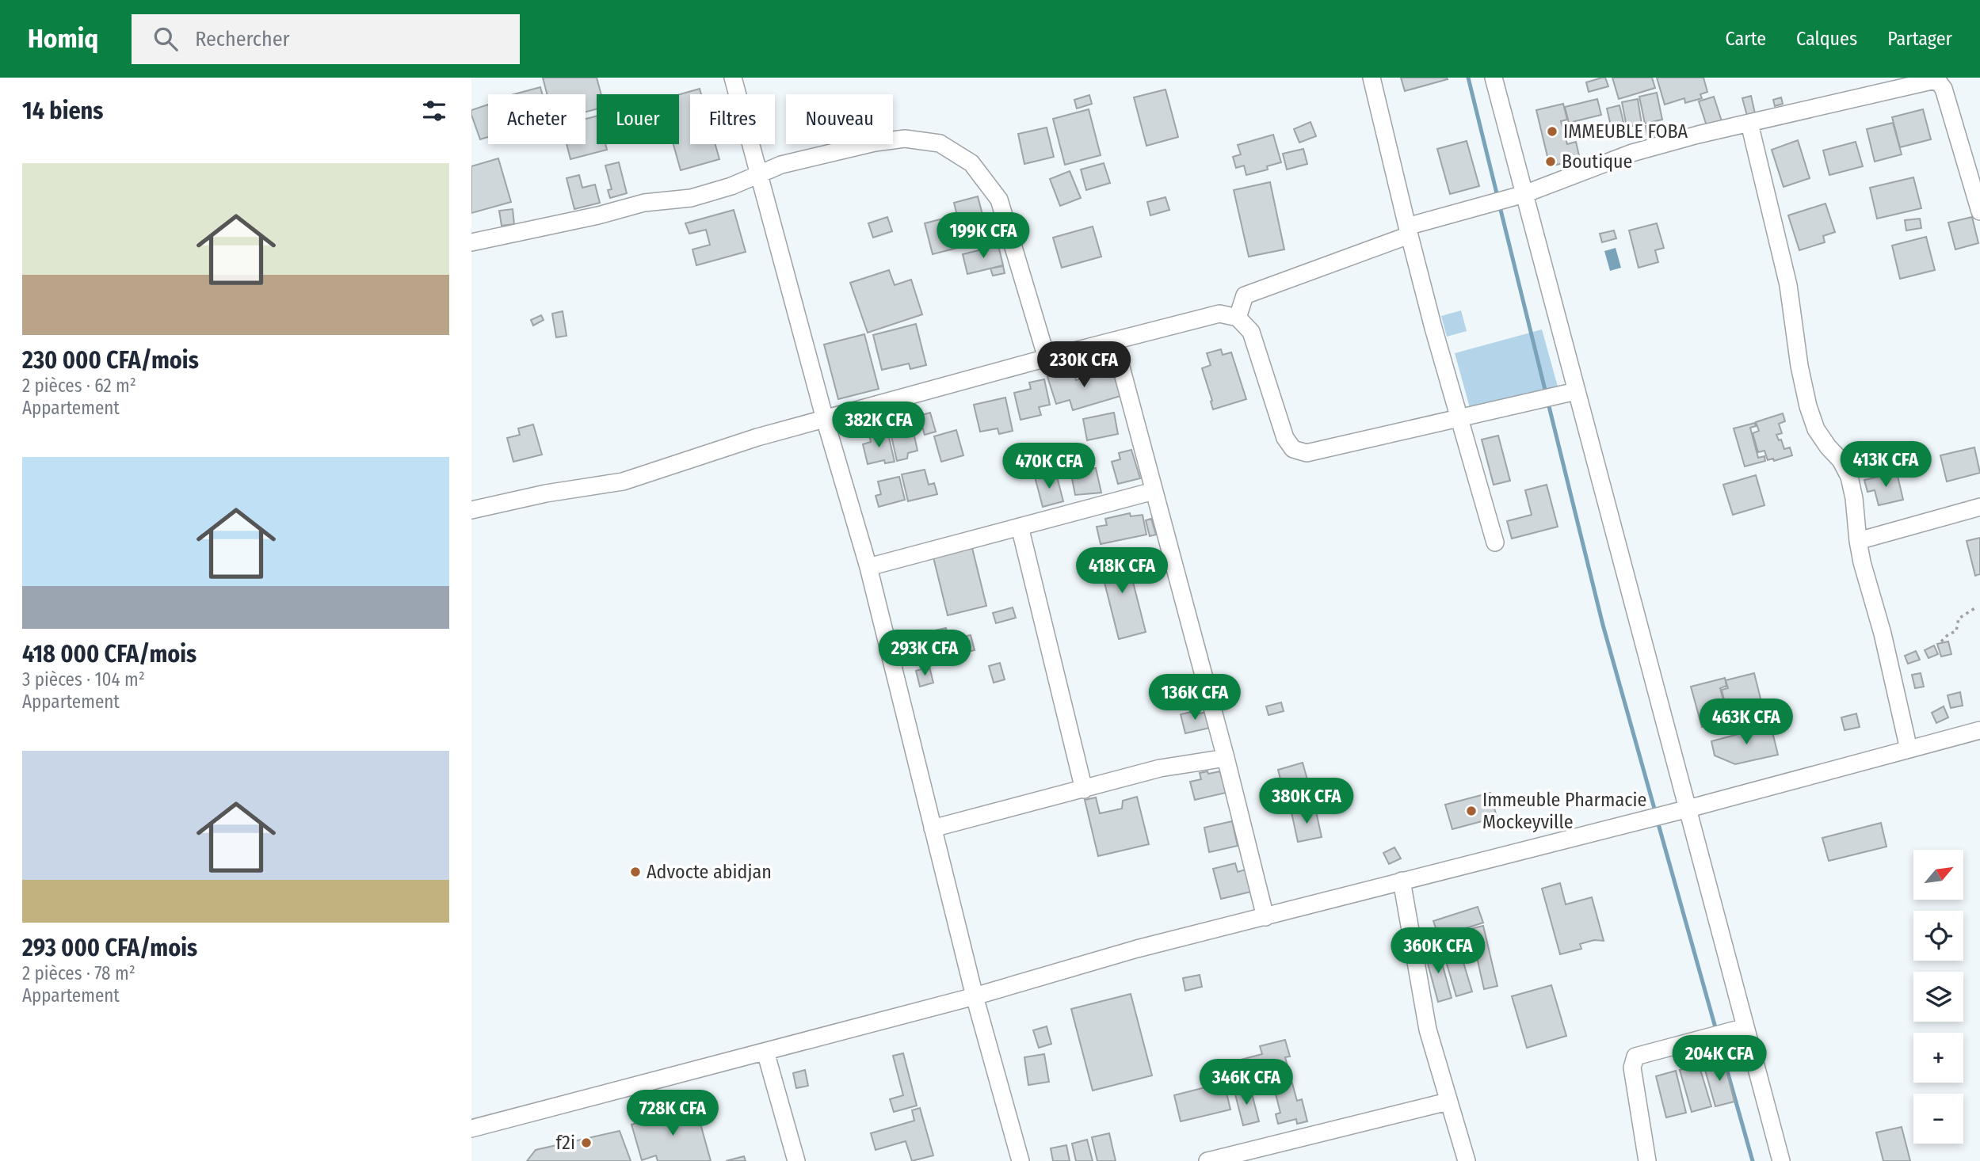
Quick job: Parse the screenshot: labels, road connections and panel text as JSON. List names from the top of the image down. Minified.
{"places":["IMMEUBLE FOBA","Boutique","Immeuble Pharmacie Mockeyville","Advocte abidjan","f2i"],"north":"top right","page":{"header":"Homiq","search":"Rechercher","nav":["Carte","Calques","Partager"],"heading":"14 biens","chip":["Acheter","Louer","Filtres","Nouveau"],"list":[{"name":"230 000 CFA/mois","note":"2 pièces · 62 m² · Appartement"},{"name":"418 000 CFA/mois","note":"3 pièces · 104 m² · Appartement"},{"name":"293 000 CFA/mois","note":"2 pièces · 78 m² · Appartement"}],"price":["199K CFA","230K CFA","382K CFA","413K CFA","470K CFA","418K CFA","293K CFA","136K CFA","463K CFA","380K CFA","360K CFA","204K CFA","346K CFA","728K CFA"],"map_buttons":["+","−"]}}
